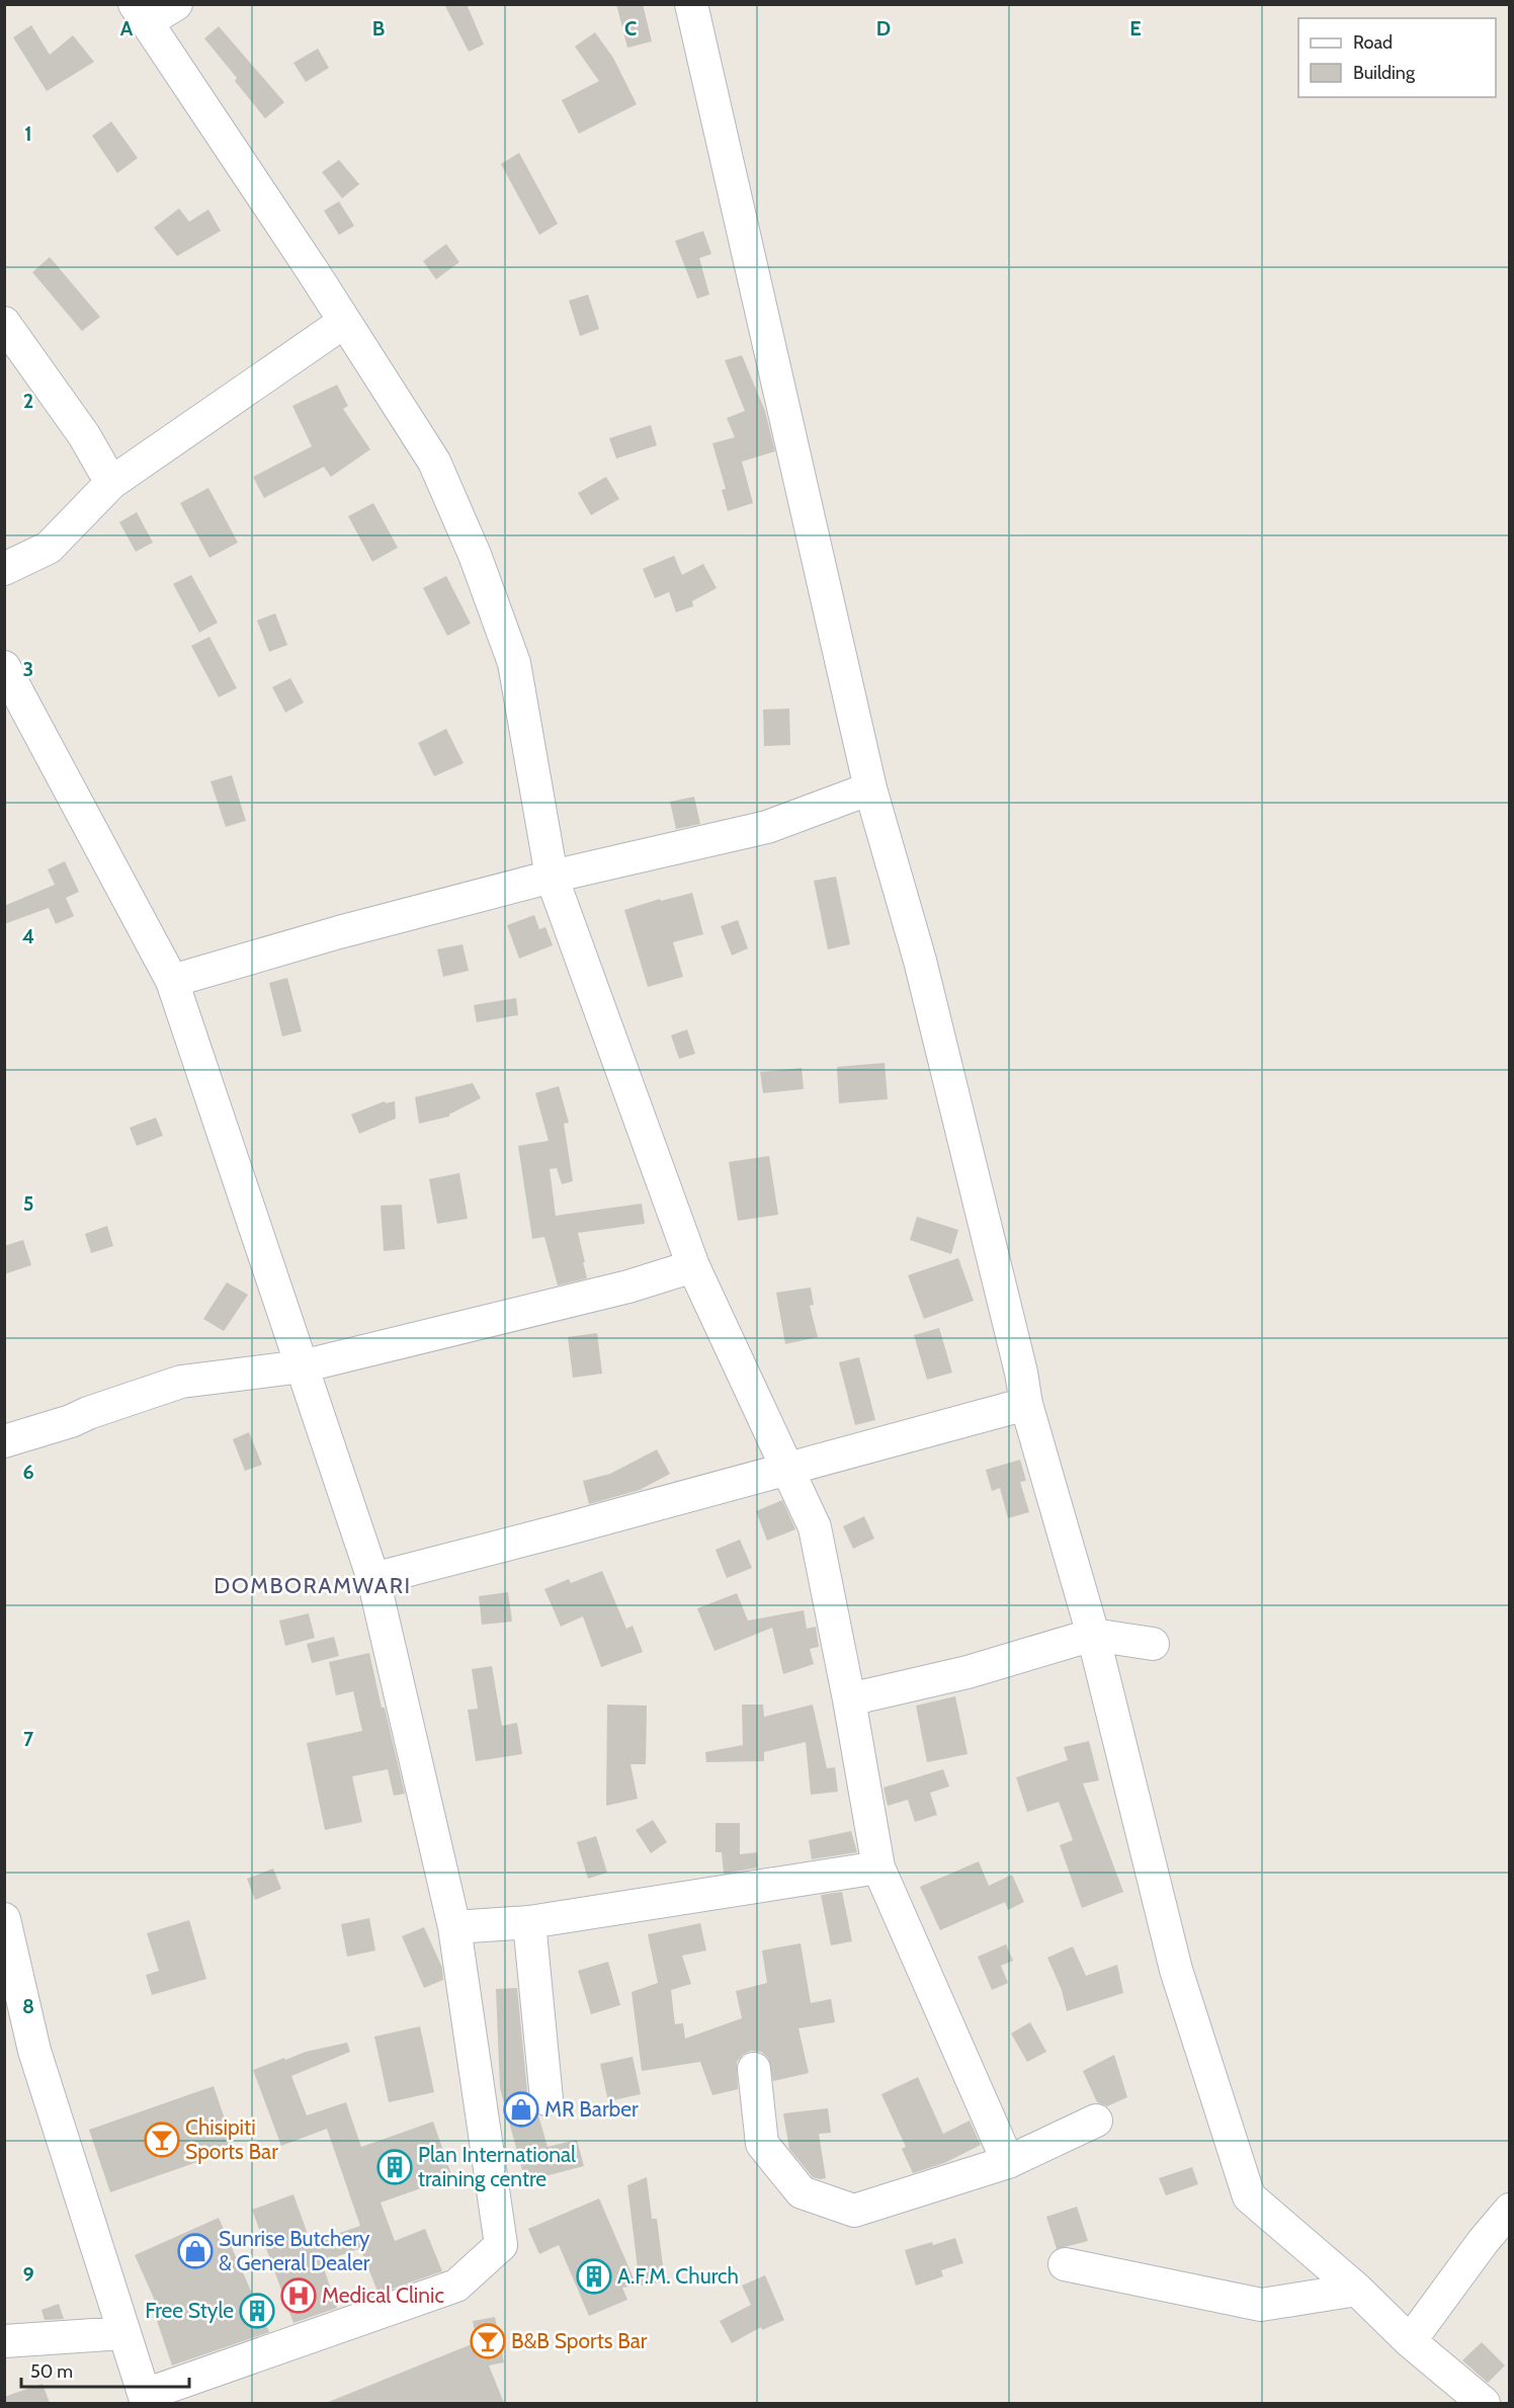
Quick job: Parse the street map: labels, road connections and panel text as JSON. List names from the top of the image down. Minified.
{"districts":["DOMBORAMWARI"],"places":{"shop":["MR Barber","Sunrise Butchery & General Dealer"],"bar":["Chisipiti Sports Bar","B&B Sports Bar"],"building":["Plan International training centre","A.F.M. Church","Free Style"],"hospital":["Medical Clinic"]},"legend":["Road","Building"],"scale_bar":"50 m","grid":{"columns":["A","B","C","D","E"],"rows":["1","2","3","4","5","6","7","8","9"]}}
